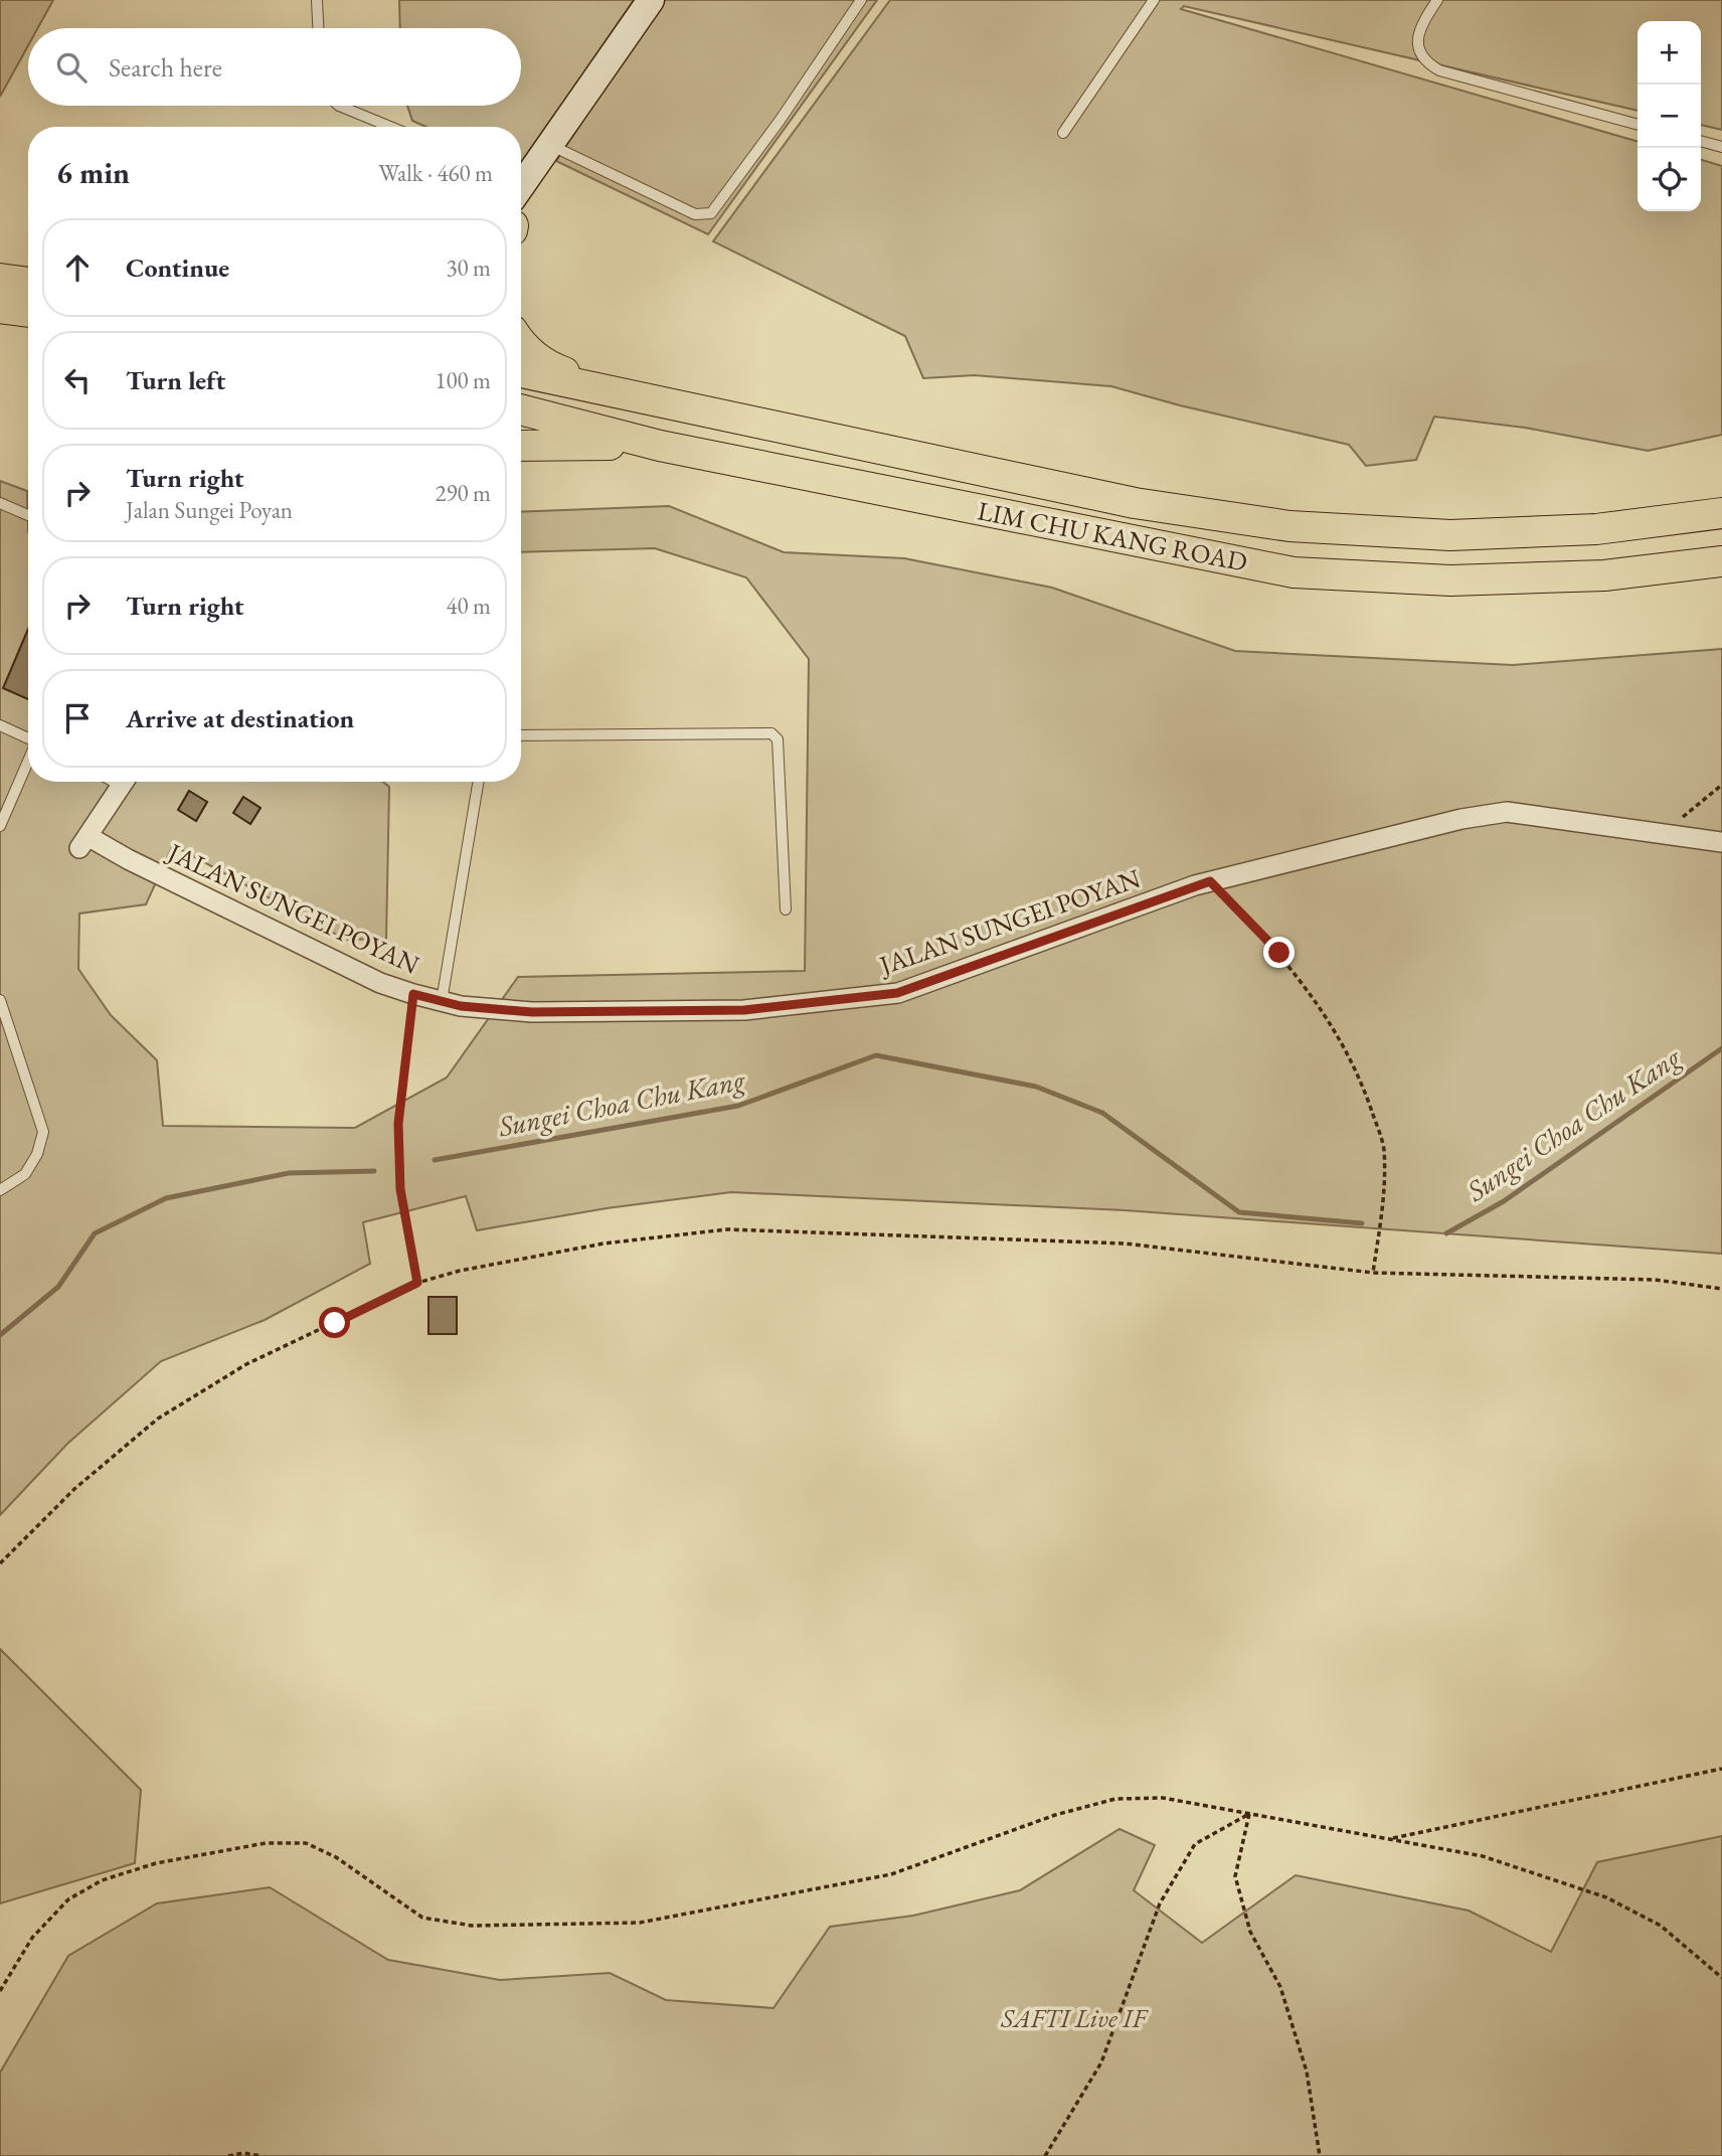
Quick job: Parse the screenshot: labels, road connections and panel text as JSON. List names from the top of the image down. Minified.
{"streets":{"main road":["LIM CHU KANG ROAD"],"street":["JALAN SUNGEI POYAN"]},"water":["Sungei Choa Chu Kang"],"parks":["SAFTI Live IF"],"page":{"map_buttons":["+","−"],"search":"Search here","heading":["6 min","Walk · 460 m"],"list":[["Continue","30 m"],["Turn left","100 m"],["Turn right","Jalan Sungei Poyan","290 m"],["Turn right","40 m"],"Arrive at destination"]}}
